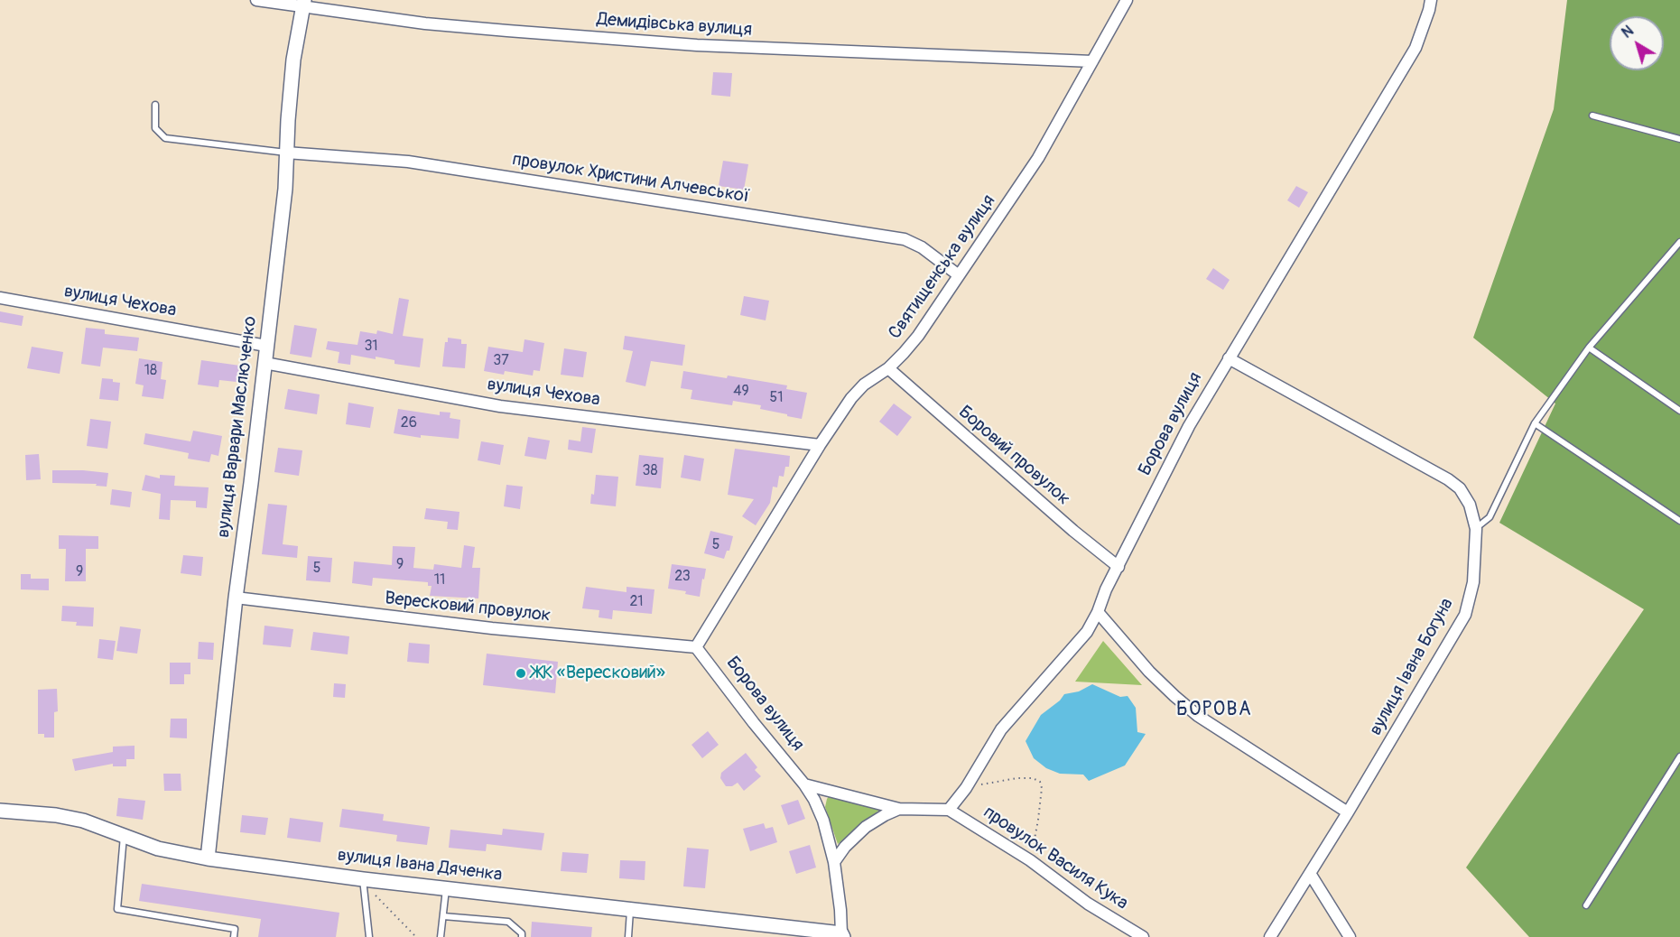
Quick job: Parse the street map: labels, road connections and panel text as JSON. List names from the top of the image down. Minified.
{"streets":{"street":["Демидівська вулиця","провулок Христини Алчевської","Святищенська вулиця","вулиця Чехова","Борова вулиця","вулиця Варвари Маслюченко","Боровий провулок","Вересковий провулок","вулиця Івана Богуна","провулок Василя Кука","вулиця Івана Дяченка"]},"crossings":[["Демидівська вулиця","Святищенська вулиця"],["Демидівська вулиця","вулиця Варвари Маслюченко"],["провулок Христини Алчевської","Святищенська вулиця"],["провулок Христини Алчевської","вулиця Варвари Маслюченко"],["Святищенська вулиця","вулиця Чехова"],["Святищенська вулиця","Борова вулиця"],["Святищенська вулиця","Боровий провулок"],["Святищенська вулиця","Вересковий провулок"],["вулиця Чехова","вулиця Варвари Маслюченко"],["Борова вулиця","Боровий провулок"],["Борова вулиця","Вересковий провулок"],["Борова вулиця","вулиця Івана Богуна"],["Борова вулиця","провулок Василя Кука"],["Борова вулиця","вулиця Івана Дяченка"],["вулиця Варвари Маслюченко","Вересковий провулок"],["вулиця Варвари Маслюченко","вулиця Івана Дяченка"]],"districts":["БОРОВА"],"places":["ЖК «Вересковий»"],"house_numbers":["31","37","18","49","51","26","38","5","9","5","9","23","11","21"],"north":"top left"}
